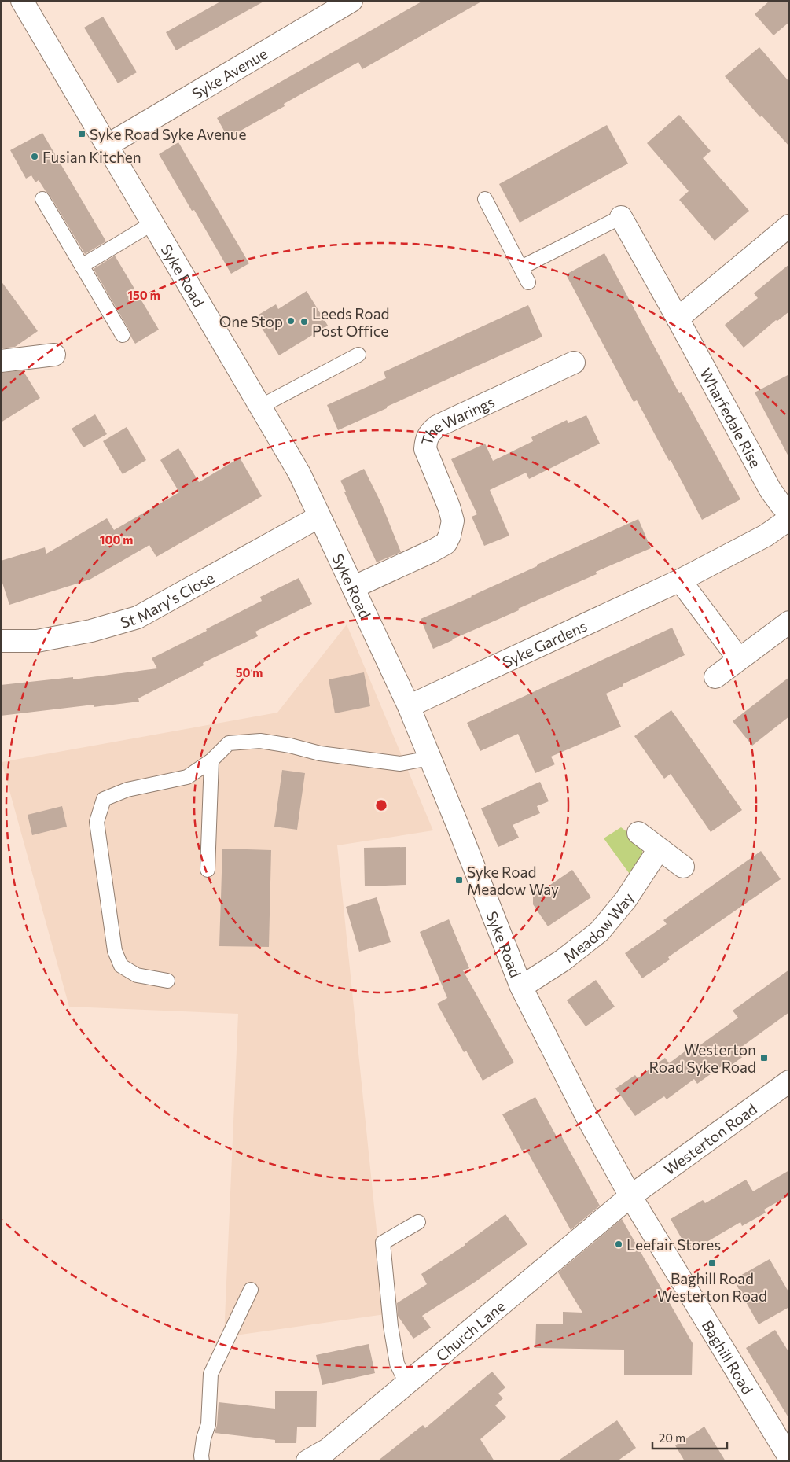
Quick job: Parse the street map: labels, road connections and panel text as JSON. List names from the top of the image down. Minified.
{"streets":{"street":["Syke Avenue","Syke Road","Wharfedale Rise","The Warings","St Mary's Close","Syke Gardens","Meadow Way","Westerton Road","Church Lane","Baghill Road"]},"crossings":[["Syke Avenue","Syke Road"],["Syke Road","The Warings"],["Syke Road","St Mary's Close"],["Syke Road","Syke Gardens"],["Syke Road","Meadow Way"],["Syke Road","Westerton Road"],["Syke Road","Church Lane"],["Syke Road","Baghill Road"],["Westerton Road","Church Lane"],["Westerton Road","Baghill Road"],["Church Lane","Baghill Road"]],"places":{"transit":["Syke Road Syke Avenue","Syke Road Meadow Way","Westerton Road Syke Road","Baghill Road Westerton Road"],"other":["Fusian Kitchen","One Stop","Leeds Road Post Office","Leefair Stores"]},"scale_bar":"20 m","rings":["150 m","100 m","50 m"]}
